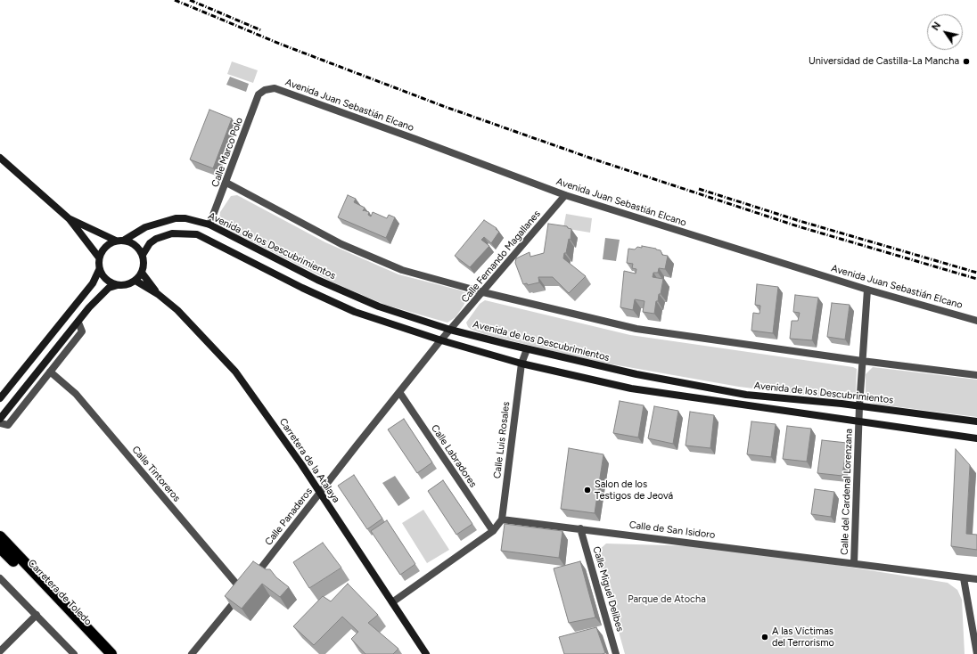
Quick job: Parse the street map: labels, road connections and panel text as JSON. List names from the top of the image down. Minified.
{"streets":{"highway":["Carretera de Toledo"],"street":["Avenida Juan Sebastián Elcano","Calle Marco Polo","Avenida de los Descubrimientos","Calle Fernando Magallanes","Calle Luis Rosales","Calle Labradores","Carretera de la Atalaya","Calle Tintoreros","Calle del Cardenal Lorenzana","Calle Panaderos","Calle de San Isidoro","Calle Miguel Delibes"]},"crossings":[["Avenida Juan Sebastián Elcano","Calle Marco Polo"],["Avenida Juan Sebastián Elcano","Calle Fernando Magallanes"],["Avenida Juan Sebastián Elcano","Calle del Cardenal Lorenzana"],["Calle Marco Polo","Avenida de los Descubrimientos"],["Avenida de los Descubrimientos","Calle Fernando Magallanes"],["Avenida de los Descubrimientos","Calle Luis Rosales"],["Avenida de los Descubrimientos","Carretera de la Atalaya"],["Avenida de los Descubrimientos","Calle del Cardenal Lorenzana"],["Avenida de los Descubrimientos","Calle Panaderos"],["Calle Fernando Magallanes","Calle Panaderos"],["Calle Luis Rosales","Calle de San Isidoro"],["Calle Labradores","Calle Panaderos"],["Carretera de la Atalaya","Calle Panaderos"],["Calle Tintoreros","Calle Panaderos"],["Calle del Cardenal Lorenzana","Calle de San Isidoro"],["Calle de San Isidoro","Calle Miguel Delibes"]],"parks":["Parque de Atocha"],"places":["Universidad de Castilla-La Mancha","Salon de los Testigos de Jeová","A las Víctimas del Terrorismo"],"north":"top left"}
